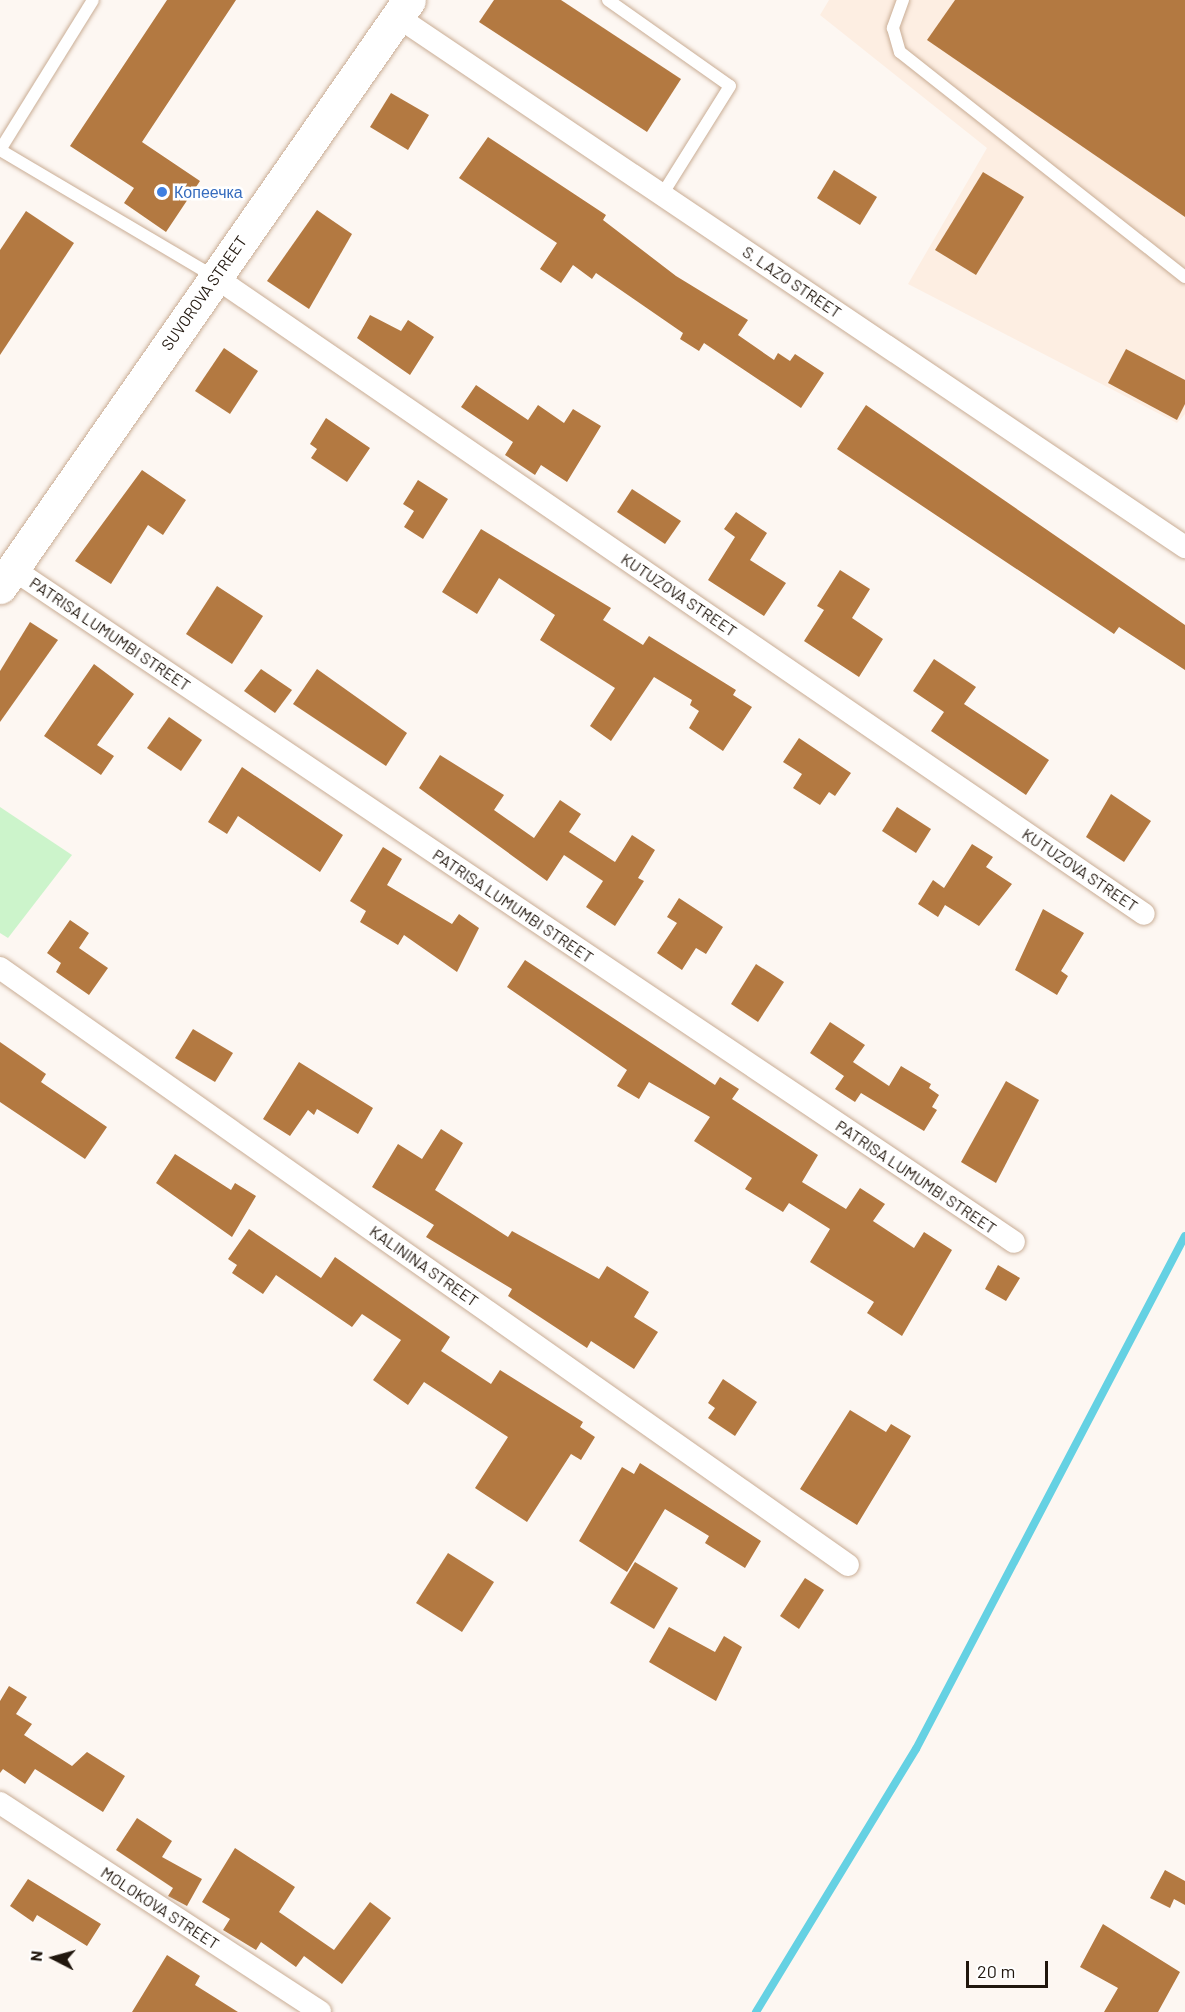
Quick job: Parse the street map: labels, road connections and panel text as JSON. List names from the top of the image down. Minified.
{"streets":{"main road":["SUVOROVA STREET"],"street":["S. LAZO STREET","KUTUZOVA STREET","PATRISA LUMUMBI STREET","KALININA STREET","MOLOKOVA STREET"]},"crossings":[["S. LAZO STREET","SUVOROVA STREET"],["SUVOROVA STREET","KUTUZOVA STREET"],["SUVOROVA STREET","PATRISA LUMUMBI STREET"]],"places":["Копеечка"],"scale_bar":"20 m","north":"left"}
